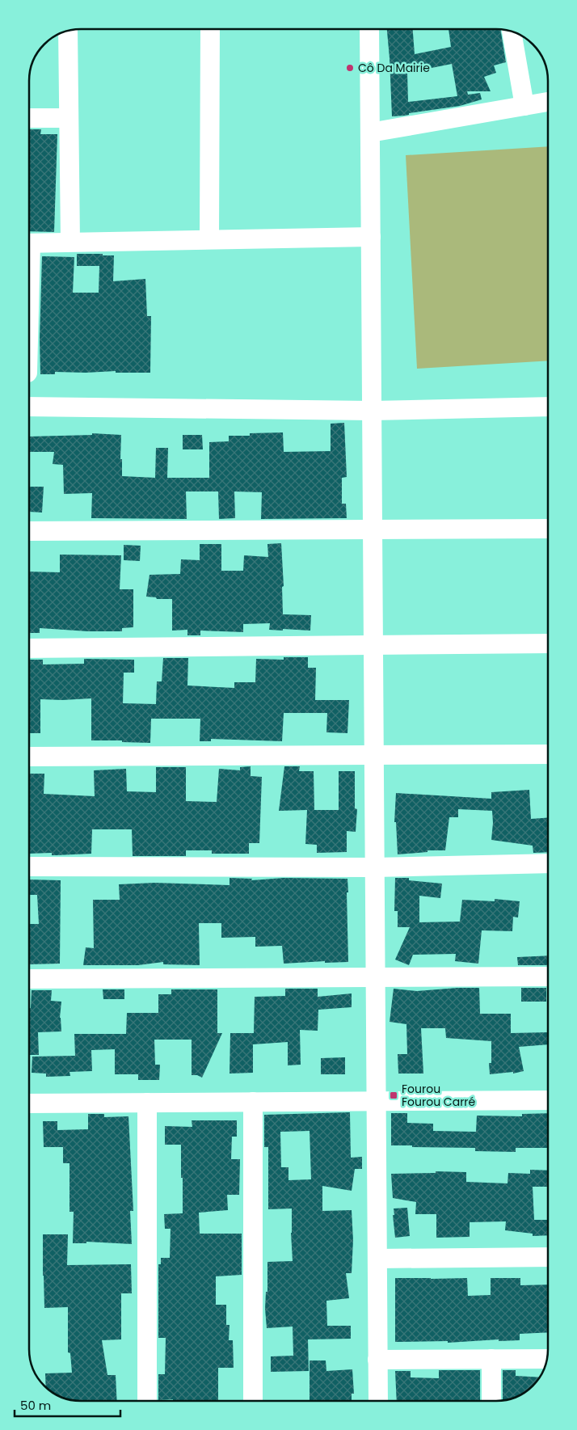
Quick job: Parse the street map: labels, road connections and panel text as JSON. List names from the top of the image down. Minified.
{"places":{"other":["Cô Da Mairie"],"transit":["Fourou Fourou Carré"]},"scale_bar":"50 m"}
